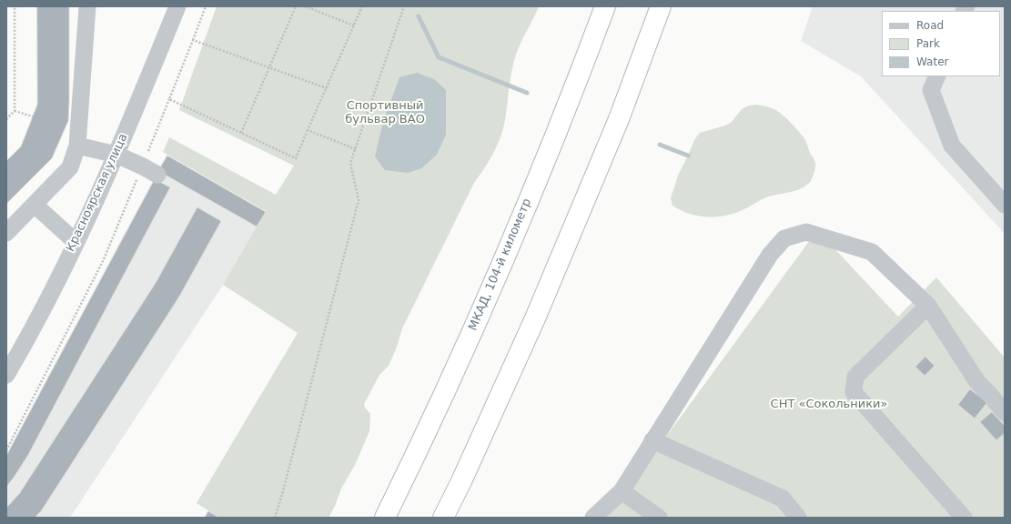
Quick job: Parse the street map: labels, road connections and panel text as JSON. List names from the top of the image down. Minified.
{"streets":{"highway":["МКАД, 104-й километр"],"street":["Красноярская улица"]},"parks":["Спортивный бульвар ВАО","СНТ «Сокольники»"],"legend":["Road","Park","Water"]}
